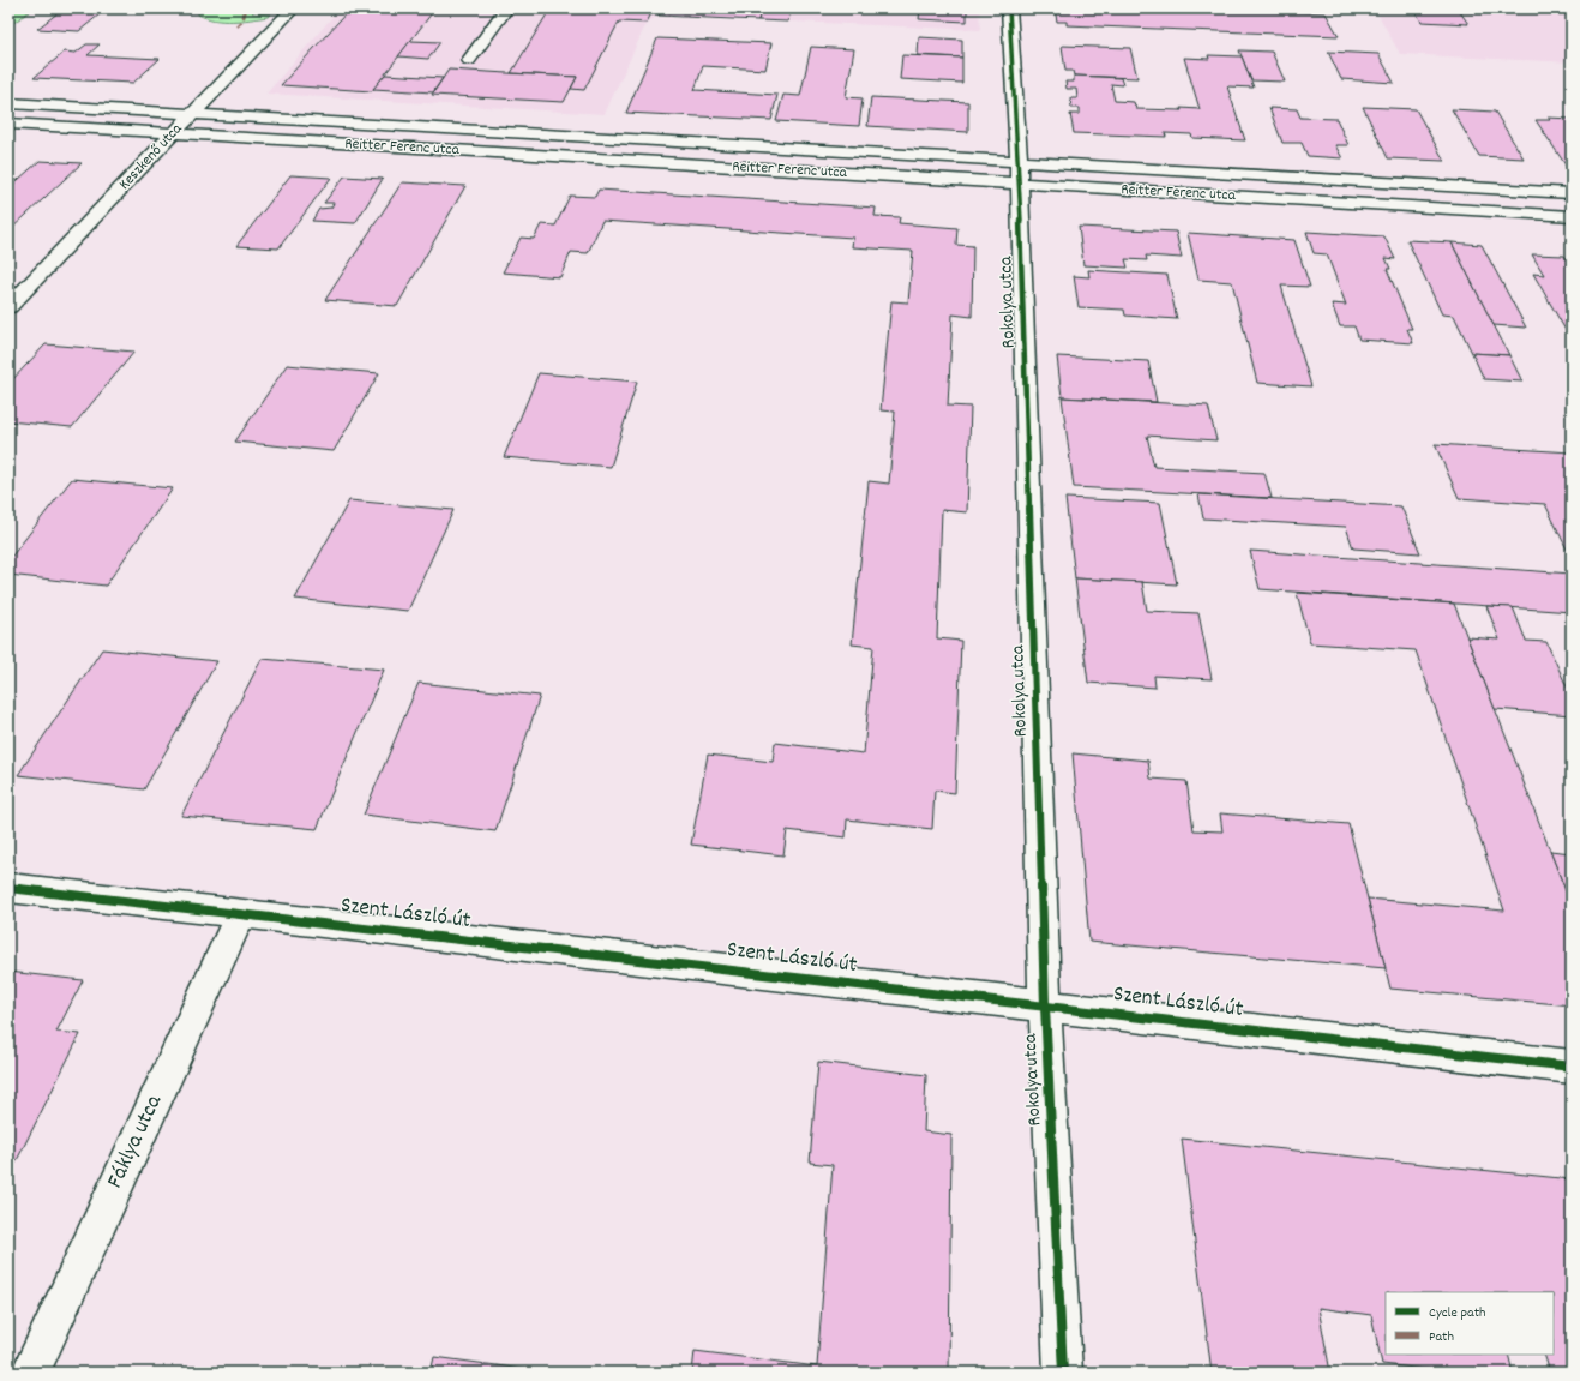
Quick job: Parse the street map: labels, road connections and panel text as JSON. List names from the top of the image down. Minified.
{"streets":{"street":["Reitter Ferenc utca","Keszkenő utca","Rokolya utca","Szent László út","Fáklya utca"]},"crossings":[["Reitter Ferenc utca","Keszkenő utca"],["Reitter Ferenc utca","Rokolya utca"],["Rokolya utca","Szent László út"],["Szent László út","Fáklya utca"]],"legend":["Cycle path","Path"]}
